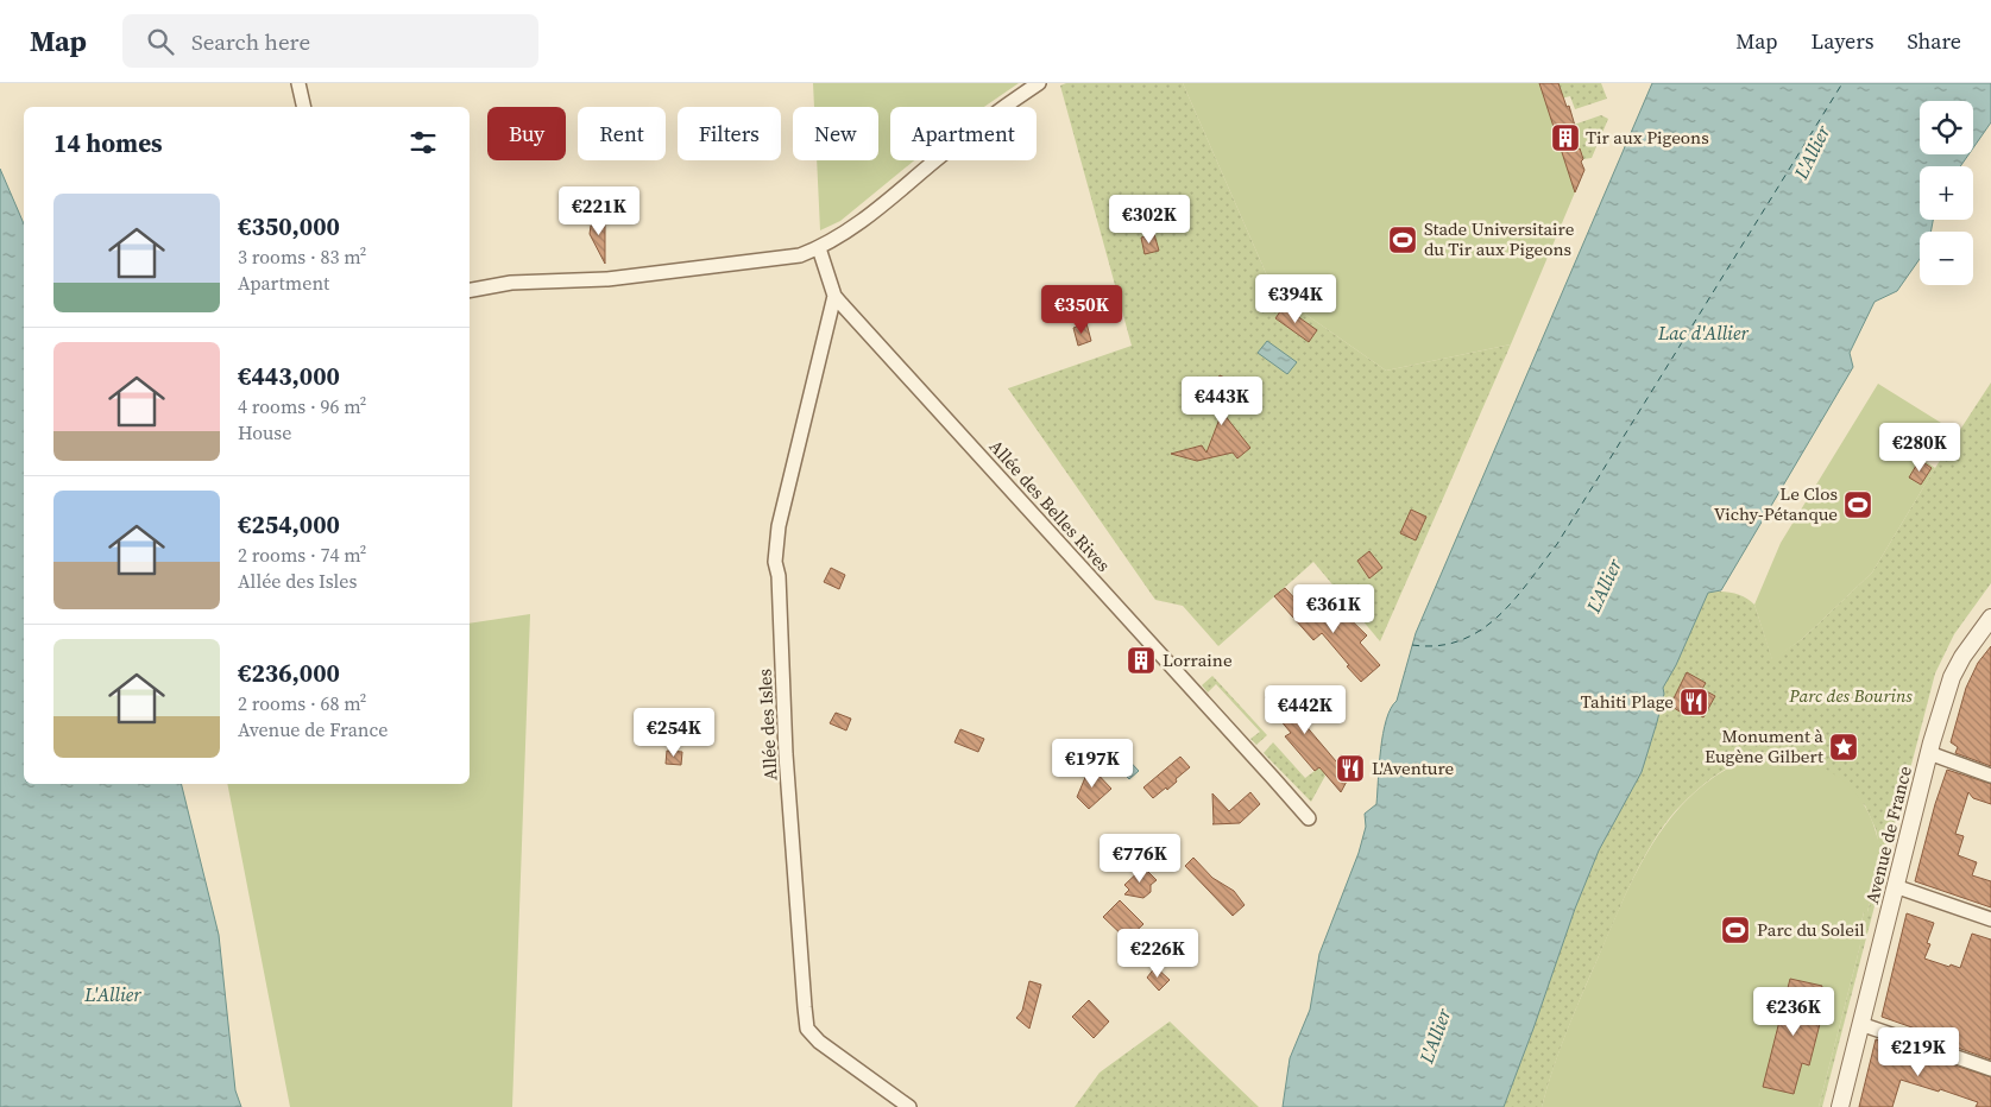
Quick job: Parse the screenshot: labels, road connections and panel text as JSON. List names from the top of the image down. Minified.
{"streets":{"street":["Allée des Belles Rives","Allée des Isles","Avenue de France"]},"crossings":[["Allée des Belles Rives","Allée des Isles"]],"water":["L'Allier","Lac d'Allier"],"parks":["Parc des Bourins"],"places":{"building":["Tir aux Pigeons","Lorraine"],"sports":["Stade Universitaire du Tir aux Pigeons","Le Clos Vichy-Pétanque","Parc du Soleil"],"restaurant":["Tahiti Plage","L'Aventure"],"place":["Monument à Eugène Gilbert"]},"page":{"header":"Map","search":"Search here","nav":["Map","Layers","Share"],"map_buttons":["+","−"],"chip":["Buy","Rent","Filters","New","Apartment"],"heading":"14 homes","list":[{"name":"€350,000","note":"3 rooms · 83 m² · Apartment"},{"name":"€443,000","note":"4 rooms · 96 m² · House"},{"name":"€254,000","note":"2 rooms · 74 m² · Allée des Isles"},{"name":"€236,000","note":"2 rooms · 68 m² · Avenue de France"}],"price":["€221K","€302K","€394K","€350K","€443K","€280K","€361K","€442K","€254K","€197K","€776K","€226K","€236K","€219K"]}}
